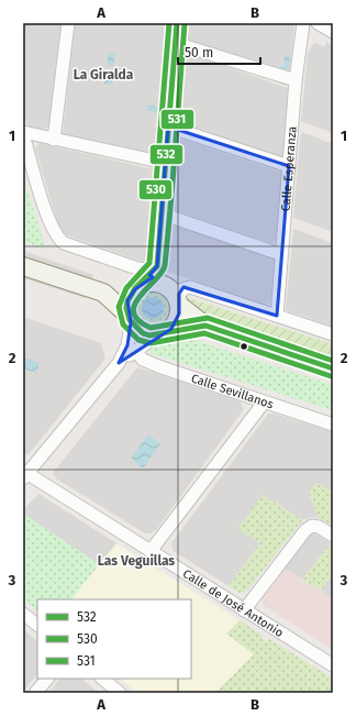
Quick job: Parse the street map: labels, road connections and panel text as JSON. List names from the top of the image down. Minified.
{"streets":{"street":["Calle Esperanza","Calle Sevillanos","Calle de José Antonio"]},"districts":["La Giralda","Las Veguillas"],"lines":["transit line 532","transit line 530","transit line 531"],"legend":["532","530","531"],"scale_bar":"50 m","grid":{"columns":["A","B"],"rows":["1","2","3"]}}
